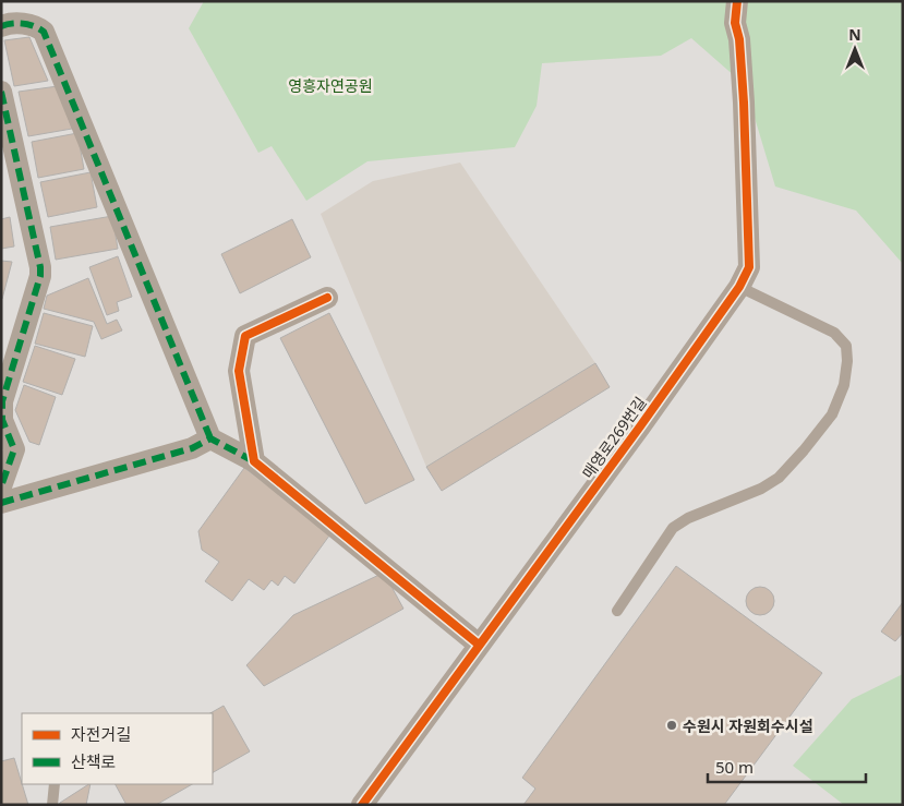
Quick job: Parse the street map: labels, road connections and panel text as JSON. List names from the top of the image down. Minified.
{"streets":{"street":["매영로269번길"]},"parks":["영흥자연공원"],"places":["수원시 자원회수시설"],"legend":["자전거길","산책로"],"scale_bar":"50 m","north":"top"}
